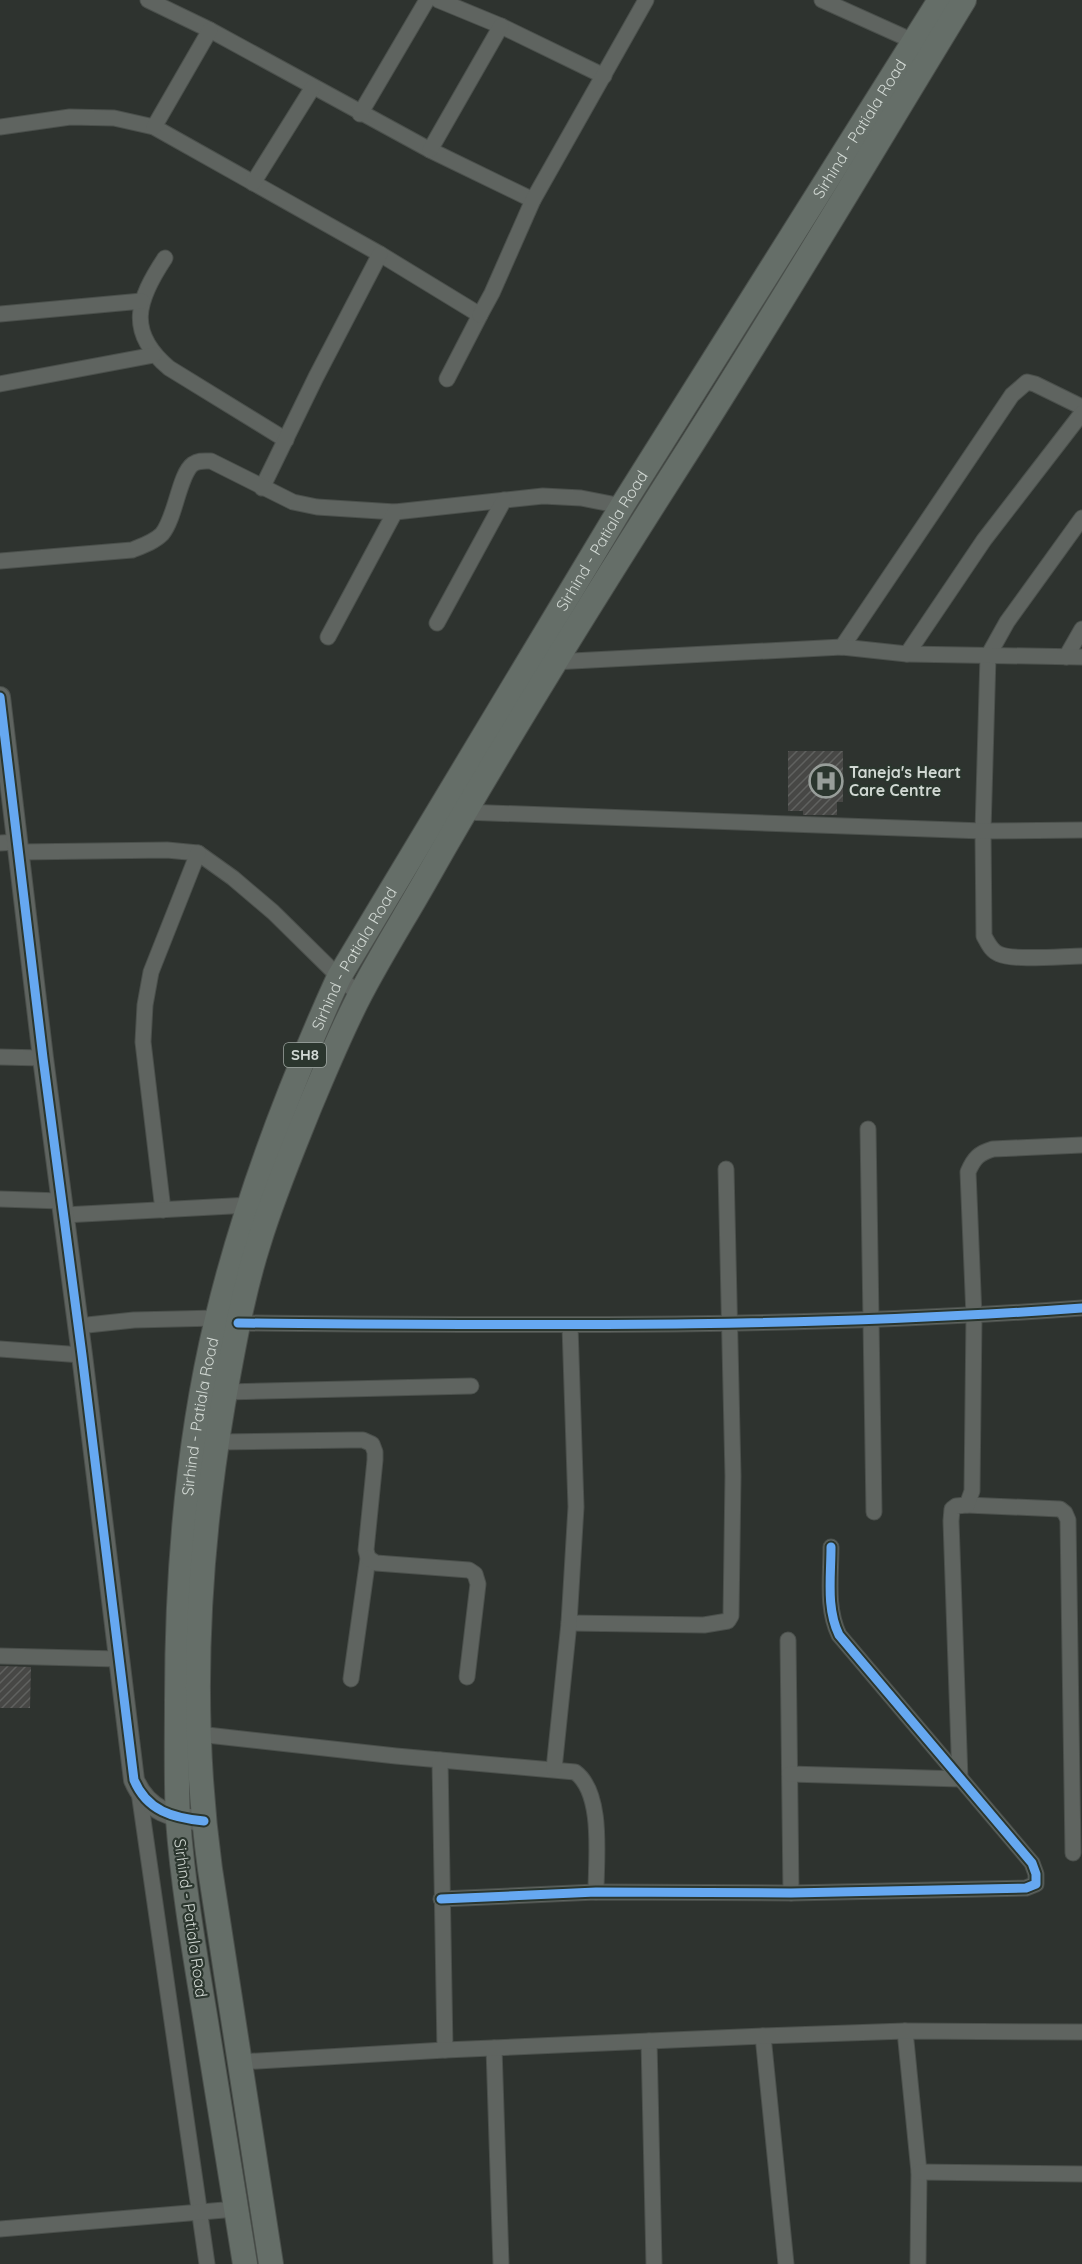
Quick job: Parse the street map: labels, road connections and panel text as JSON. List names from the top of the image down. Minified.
{"streets":{"main road":["Sirhind - Patiala Road","SH8"]},"places":{"hospital":["Taneja's Heart Care Centre"]}}
